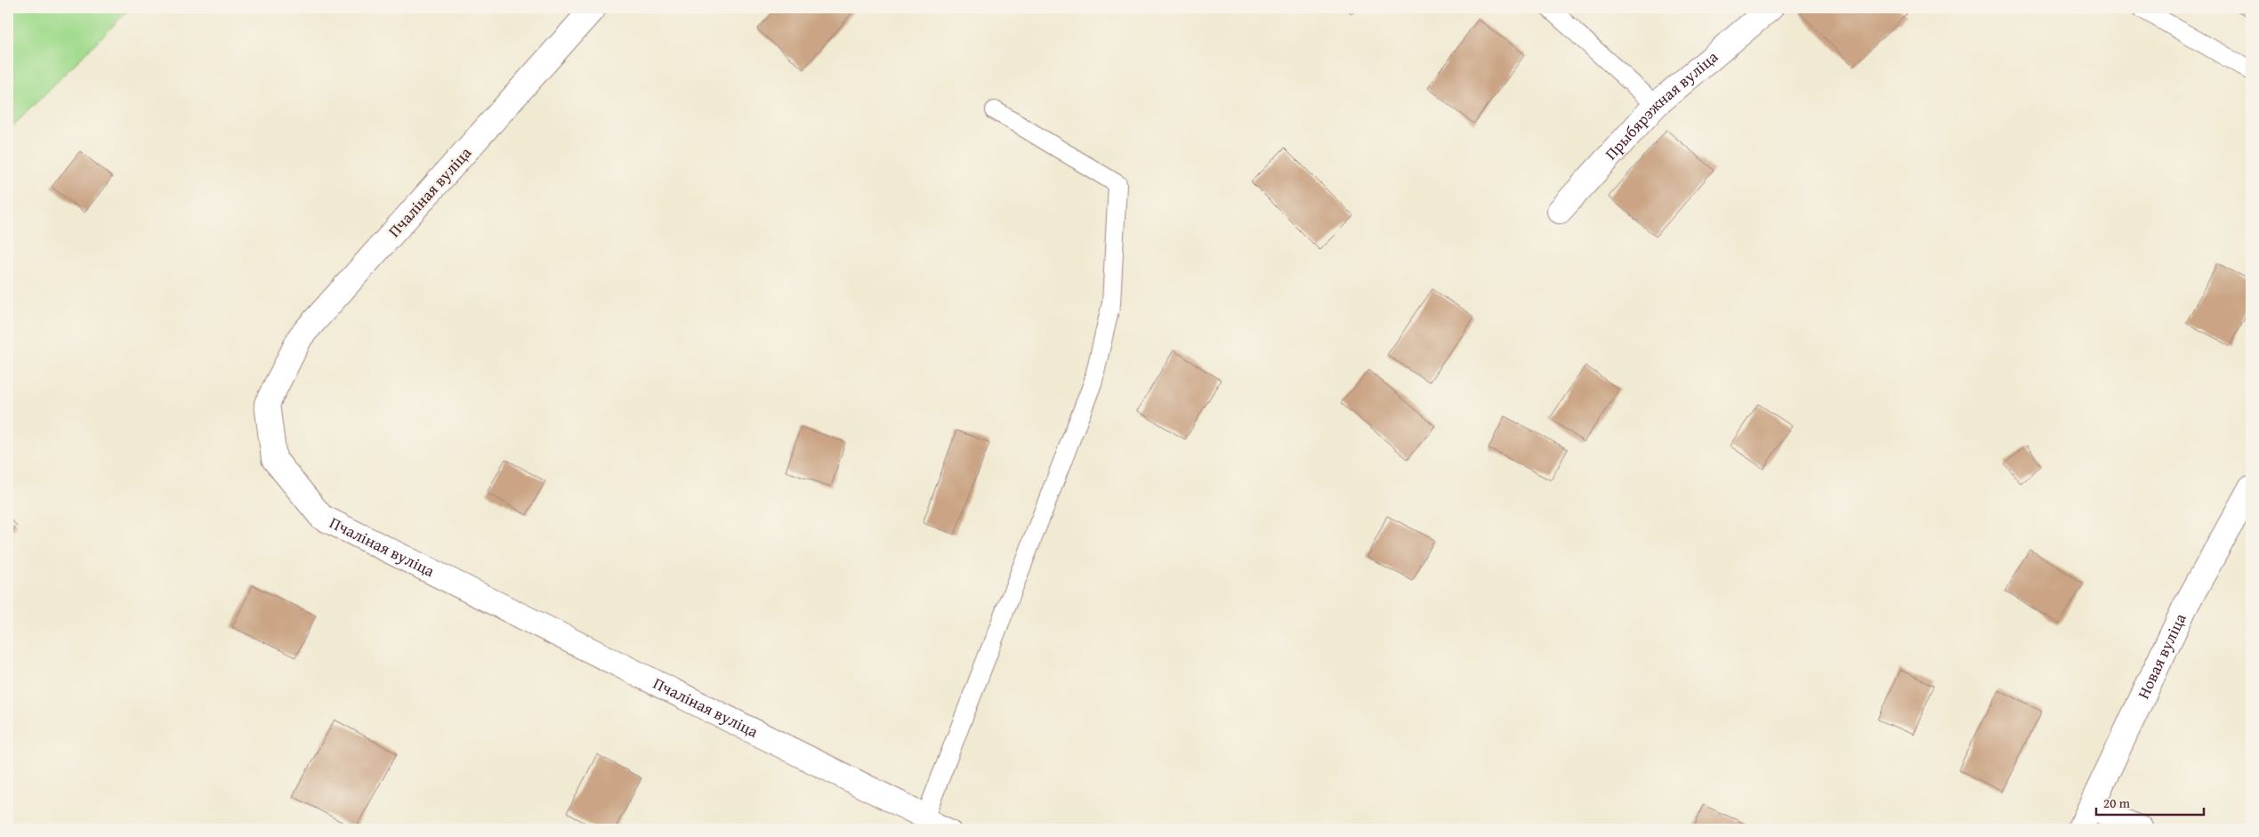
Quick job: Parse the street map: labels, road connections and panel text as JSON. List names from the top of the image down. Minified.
{"streets":{"street":["Прыбярэжная вуліца","Пчаліная вуліца","Новая вуліца"]},"scale_bar":"20 m"}
